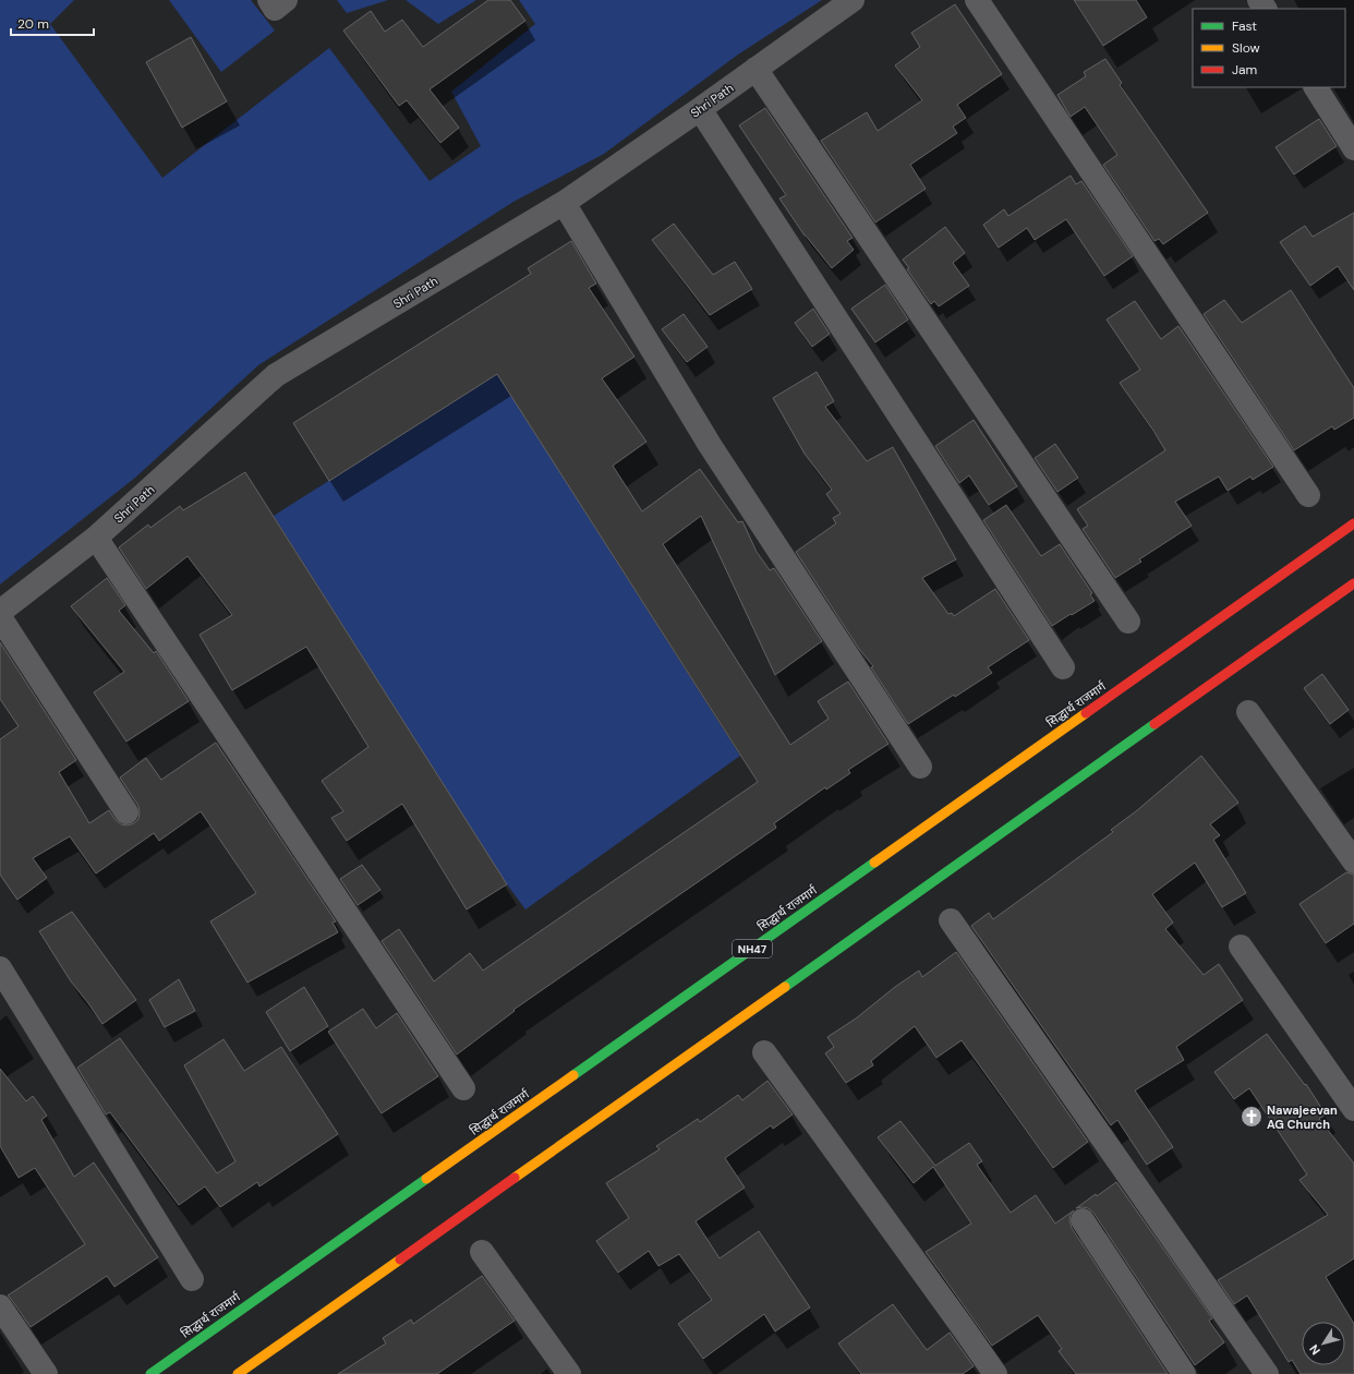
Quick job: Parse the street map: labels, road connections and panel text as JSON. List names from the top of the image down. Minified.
{"streets":{"highway":["सिद्धार्थ राजमार्ग","NH47"],"street":["Shri Path"]},"places":{"church":["Nawajeevan AG Church"]},"legend":["Fast","Slow","Jam"],"scale_bar":"20 m","north":"bottom left"}
